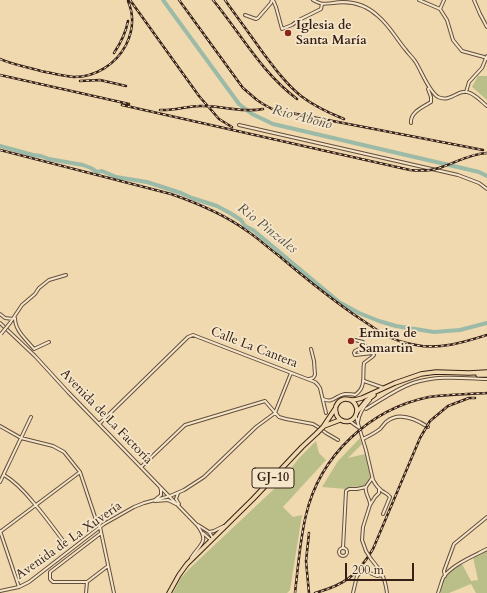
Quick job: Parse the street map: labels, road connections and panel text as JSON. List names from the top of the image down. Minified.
{"streets":{"highway":["GJ-10"],"street":["Calle La Cantera","Avenida de La Factoría","Avenida de La Xuvería"]},"crossings":[["Calle La Cantera","Avenida de La Factoría"],["Avenida de La Factoría","GJ-10"],["Avenida de La Factoría","Avenida de La Xuvería"]],"water":["Rio Aboño","Rio Pinzales"],"places":["Iglesia de Santa María","Ermita de Samartin"],"scale_bar":"200 m"}
